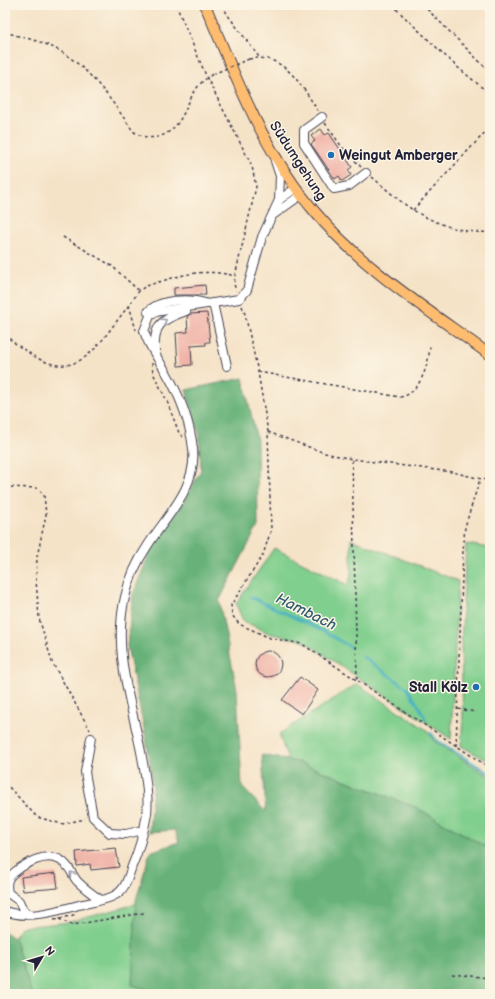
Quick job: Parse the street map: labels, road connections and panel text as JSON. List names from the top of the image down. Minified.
{"streets":{"main road":["Südumgehung"]},"water":["Hambach"],"places":["Weingut Amberger","Stall Kölz"],"north":"top right"}
